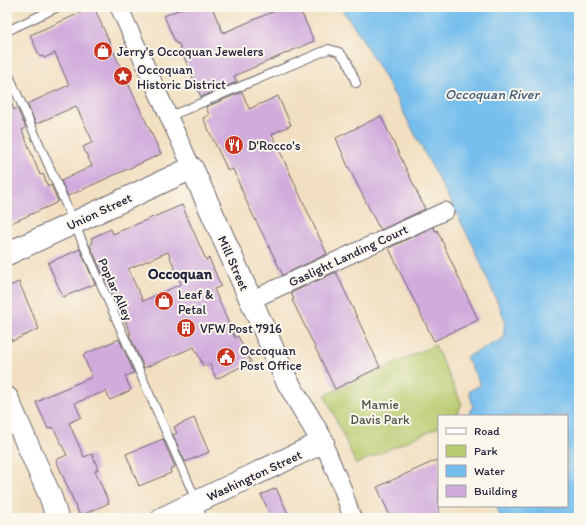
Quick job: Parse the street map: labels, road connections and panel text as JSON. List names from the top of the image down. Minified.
{"streets":{"street":["Union Street","Gaslight Landing Court","Mill Street","Washington Street"],"lane":["Poplar Alley"]},"crossings":[["Union Street","Mill Street"],["Union Street","Poplar Alley"],["Gaslight Landing Court","Mill Street"],["Mill Street","Washington Street"],["Poplar Alley","Washington Street"]],"districts":["Occoquan"],"water":["Occoquan River"],"parks":["Mamie Davis Park"],"places":{"shop":["Jerry's Occoquan Jewelers","Leaf & Petal"],"place":["Occoquan Historic District"],"restaurant":["D'Rocco's"],"building":["VFW Post 7916"],"public building":["Occoquan Post Office"]},"legend":["Road","Park","Water","Building"]}
